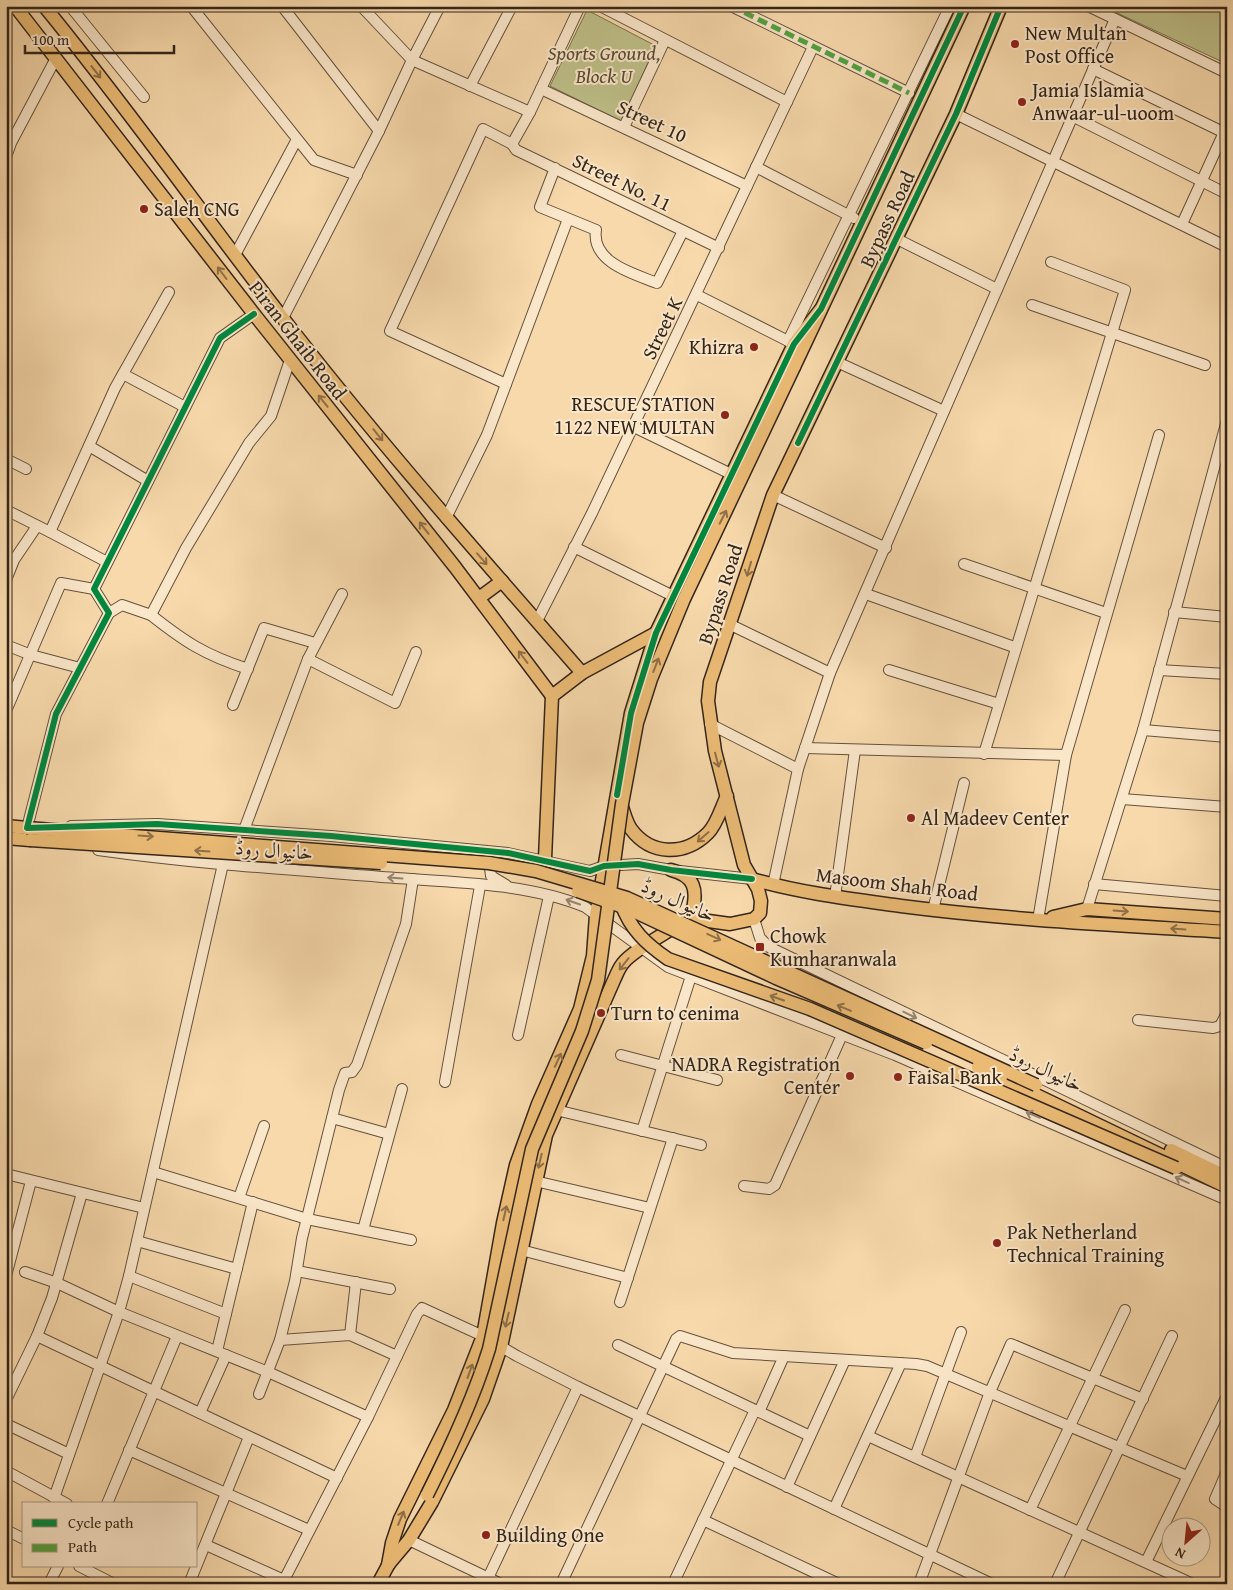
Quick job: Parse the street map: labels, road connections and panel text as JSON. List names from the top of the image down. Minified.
{"streets":{"main road":["Bypass Road","Piran Ghaib Road","خانیوال روڈ","Masoom Shah Road"],"street":["Street 10","Street No. 11","Street K"]},"crossings":[["Street 10","Street K"],["Street No. 11","Street K"],["Bypass Road","Masoom Shah Road"],["Street K","Piran Ghaib Road"]],"parks":["Sports Ground, Block U"],"places":{"other":["New Multan Post Office","Jamia Islamia Anwaar-ul-uoom","Saleh CNG","Khizra","RESCUE STATION 1122 NEW MULTAN","Al Madeev Center","Turn to cenima","NADRA Registration Center","Faisal Bank","Pak Netherland Technical Training","Building One"],"transit":["Chowk Kumharanwala"]},"legend":["Cycle path","Path"],"scale_bar":"100 m","north":"bottom left"}
